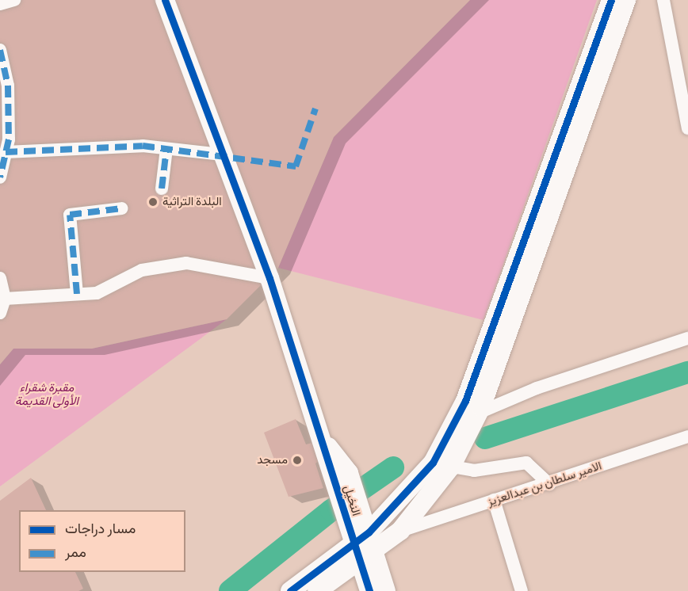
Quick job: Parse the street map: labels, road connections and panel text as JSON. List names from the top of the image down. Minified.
{"streets":{"street":["الامير سلطان بن عبدالعزيز","النخيل"]},"parks":["مقبرة شقراء الأولى القديمة"],"places":["البلدة التراثية","مسجد"],"legend":["مسار دراجات","ممر"]}
